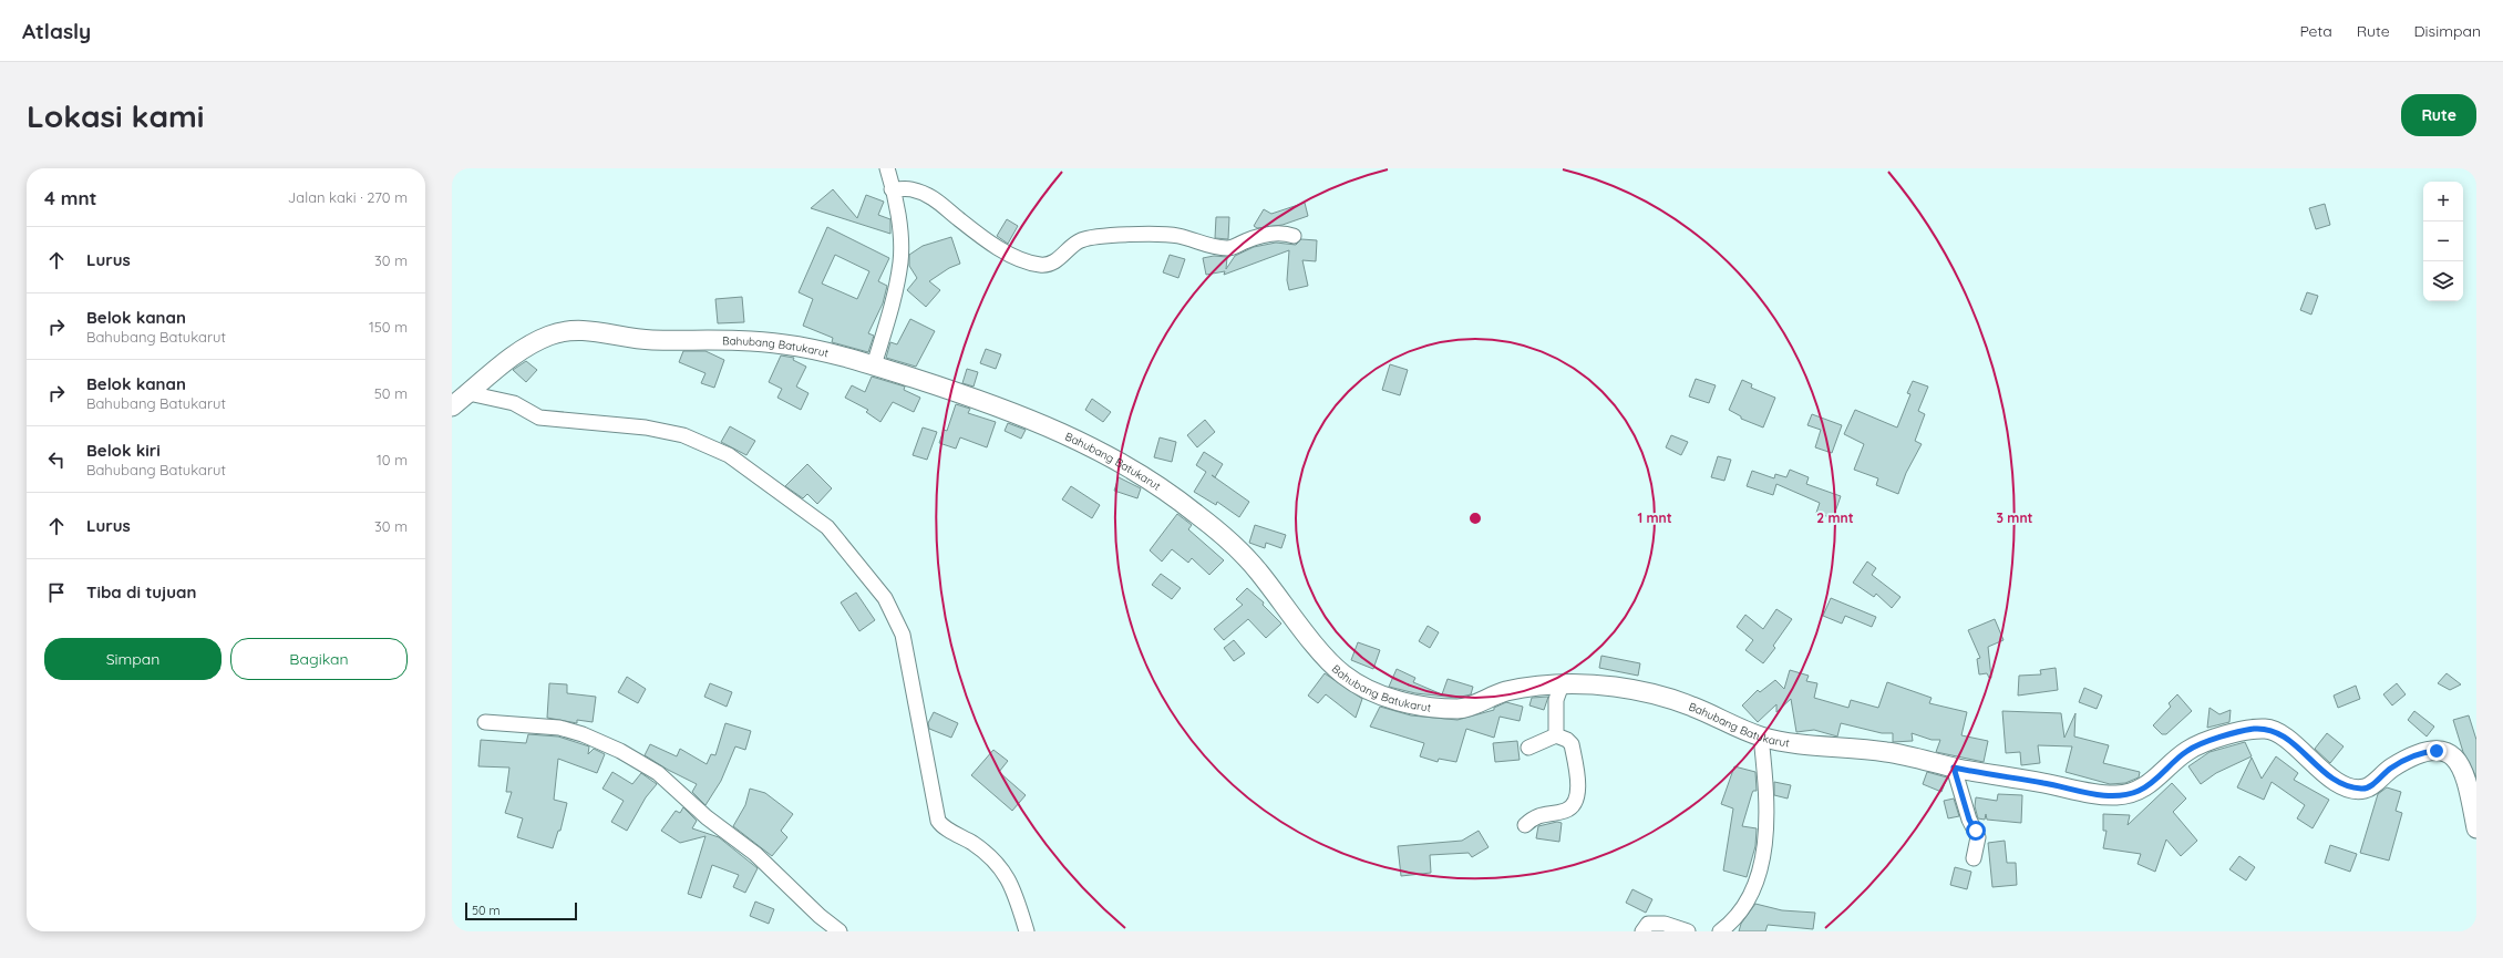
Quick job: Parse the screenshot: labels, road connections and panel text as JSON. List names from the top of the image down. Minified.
{"streets":{"street":["Bahubang Batukarut"]},"scale_bar":"50 m","page":{"header":"Atlasly","nav":["Peta","Rute","Disimpan"],"buttons":["Rute",["Simpan","Bagikan"]],"title":"Lokasi kami","heading":["4 mnt","Jalan kaki · 270 m"],"map_buttons":["+","−"],"list":[["Lurus","30 m"],["Belok kanan","Bahubang Batukarut","150 m"],["Belok kanan","Bahubang Batukarut","50 m"],["Belok kiri","Bahubang Batukarut","10 m"],["Lurus","30 m"],"Tiba di tujuan"],"scale":"50 m"},"rings":["1 mnt","2 mnt","3 mnt"]}
